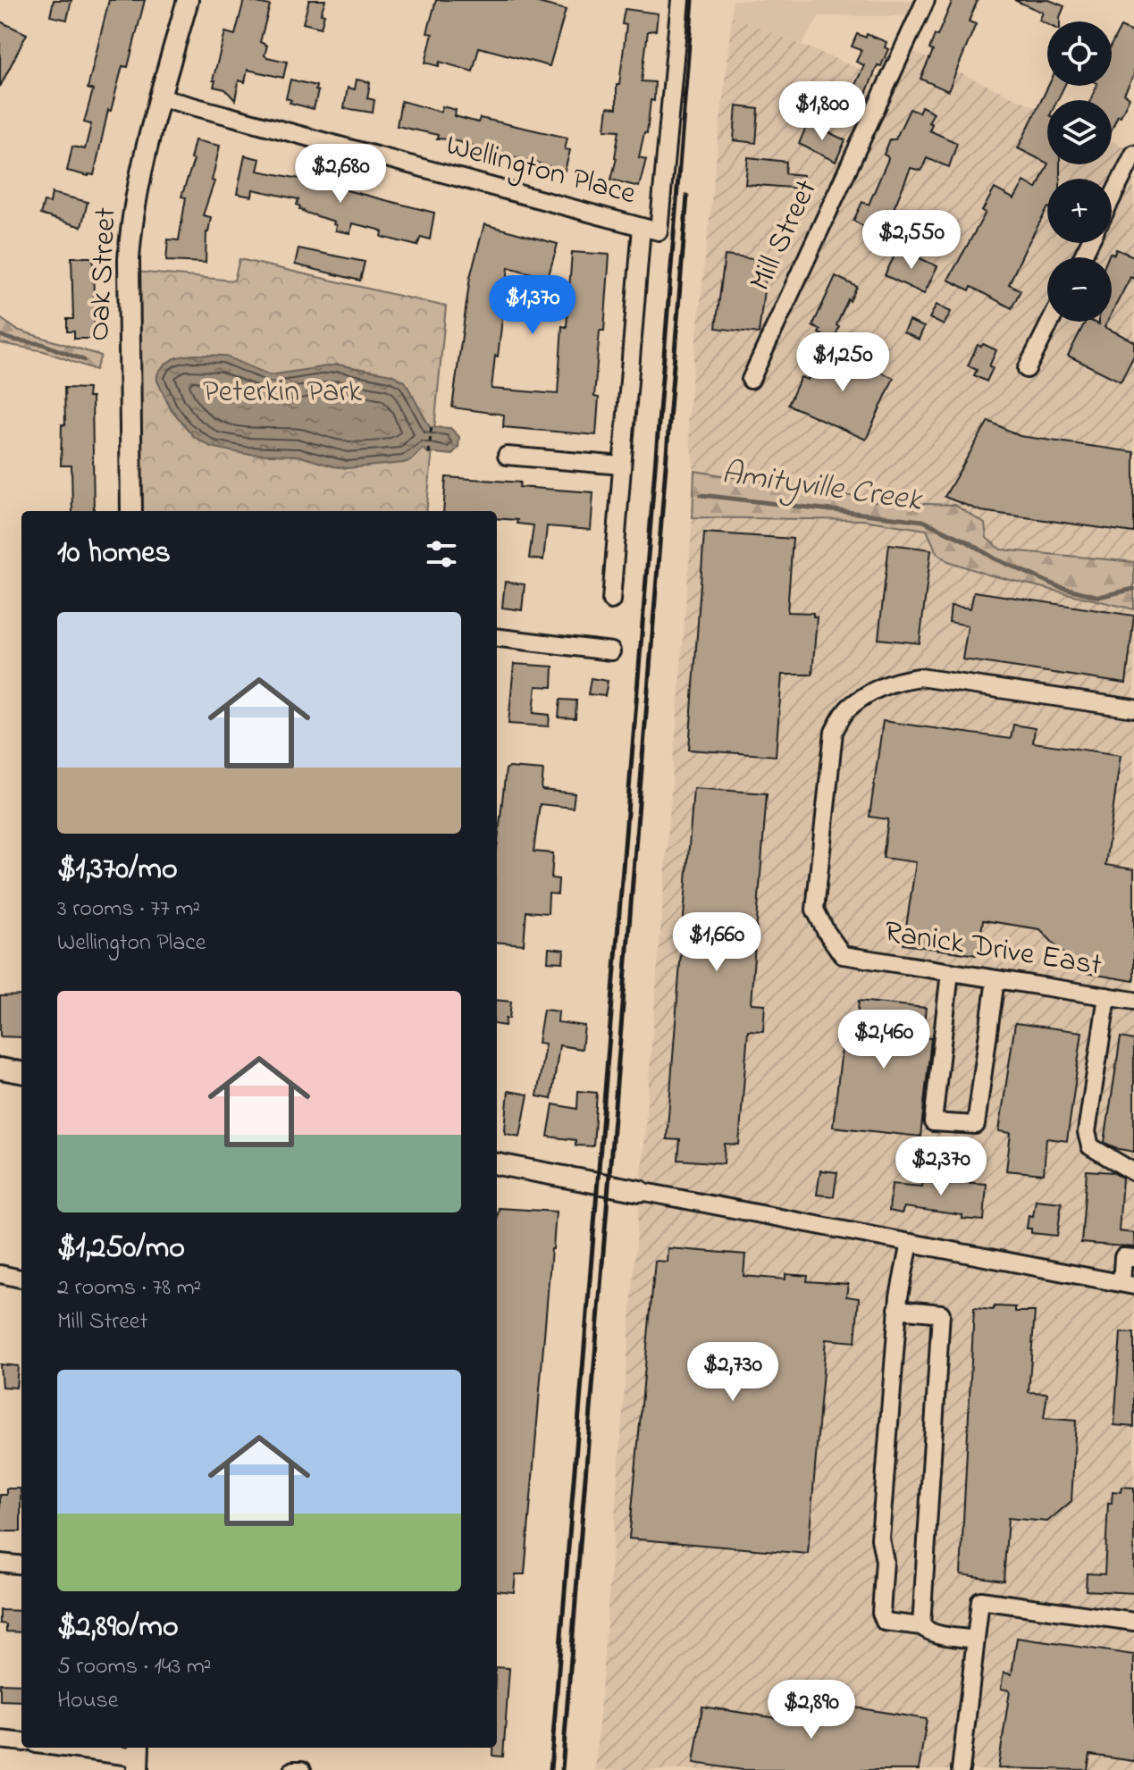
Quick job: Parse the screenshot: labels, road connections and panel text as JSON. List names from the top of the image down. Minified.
{"streets":{"main road":["Oak Street"],"street":["Wellington Place","Mill Street","Ranick Drive East"]},"crossings":[["Wellington Place","Oak Street"]],"water":["Amityville Creek"],"parks":["Peterkin Park"],"page":{"map_buttons":["+","−"],"price":["$1,800","$2,680","$2,550","$1,370","$1,250","$1,660","$2,460","$2,370","$2,730","$2,890"],"heading":"10 homes","list":[{"name":"$1,370/mo","note":"3 rooms · 77 m² · Wellington Place"},{"name":"$1,250/mo","note":"2 rooms · 78 m² · Mill Street"},{"name":"$2,890/mo","note":"5 rooms · 143 m² · House"}]}}
